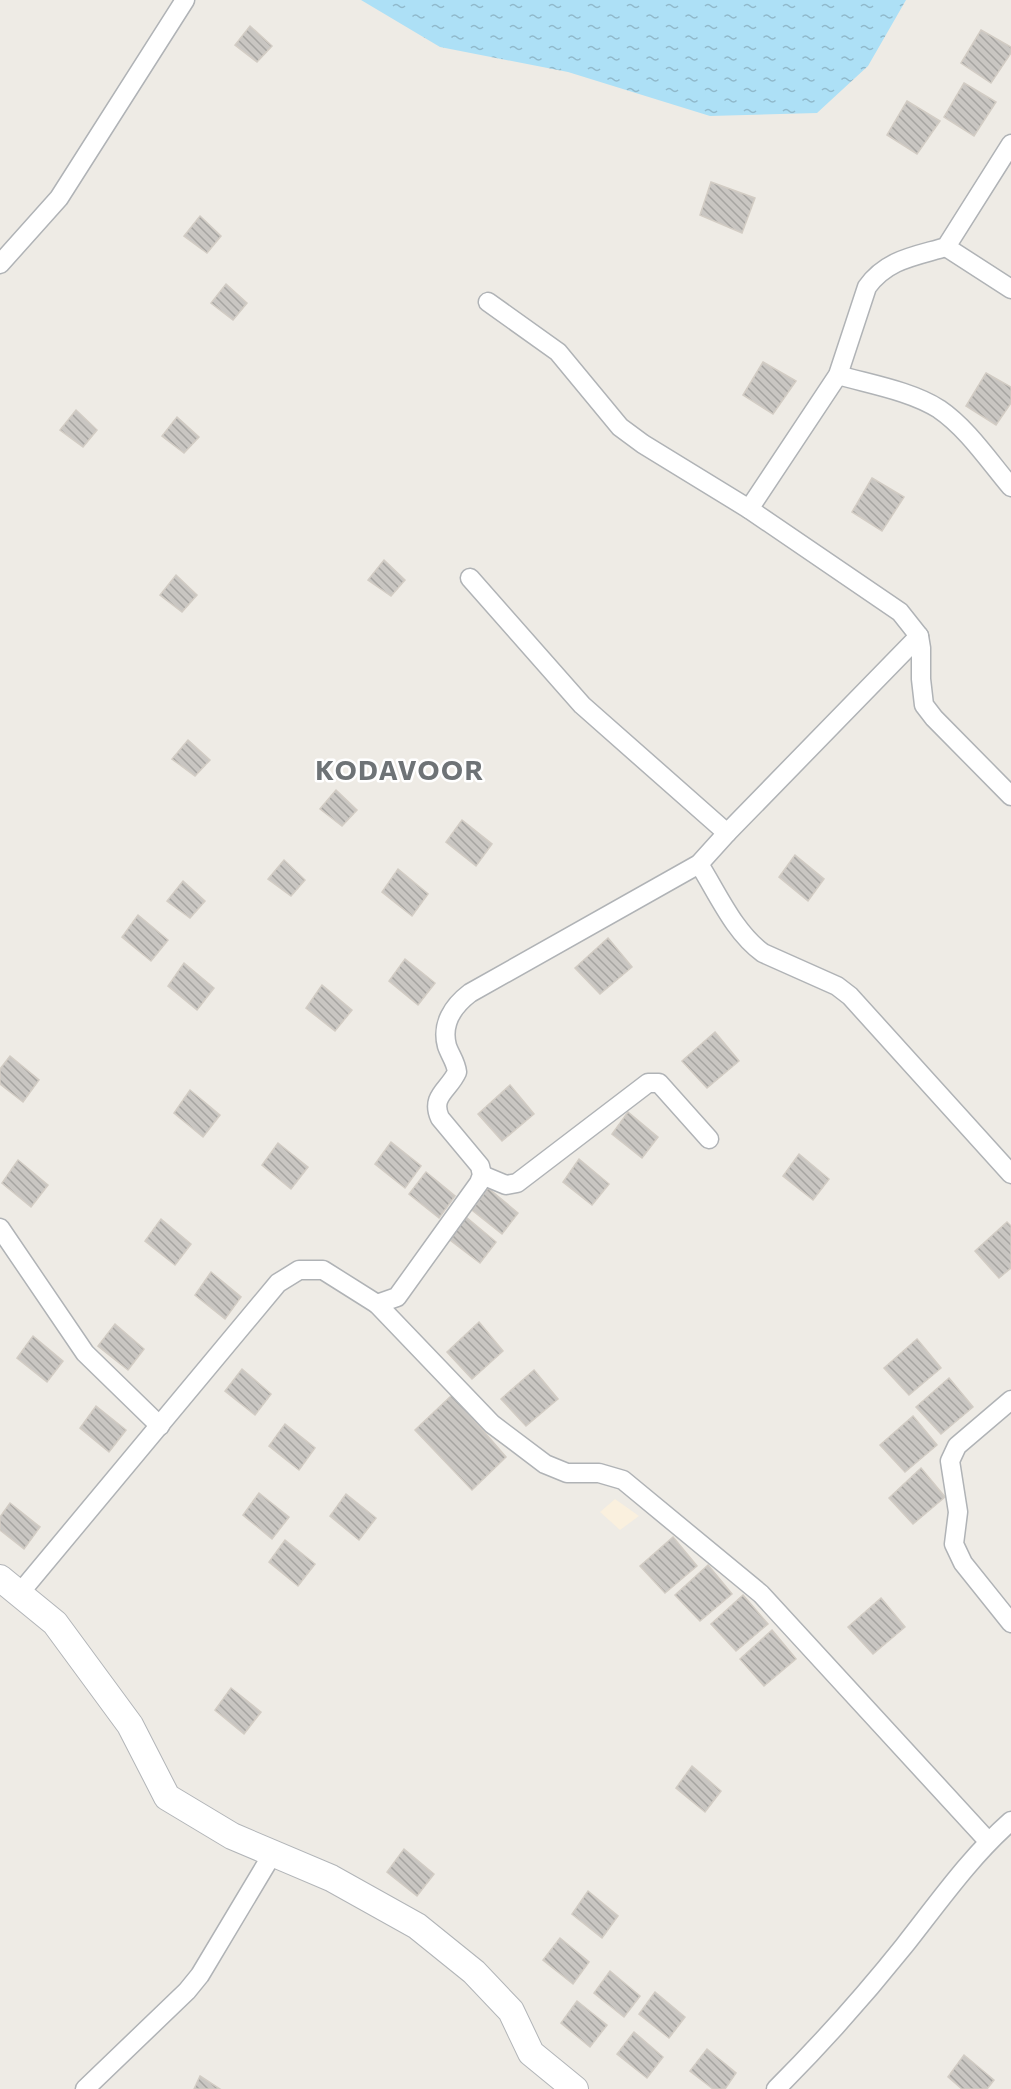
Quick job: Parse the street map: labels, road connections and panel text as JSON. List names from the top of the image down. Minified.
{"districts":["KODAVOOR"]}
